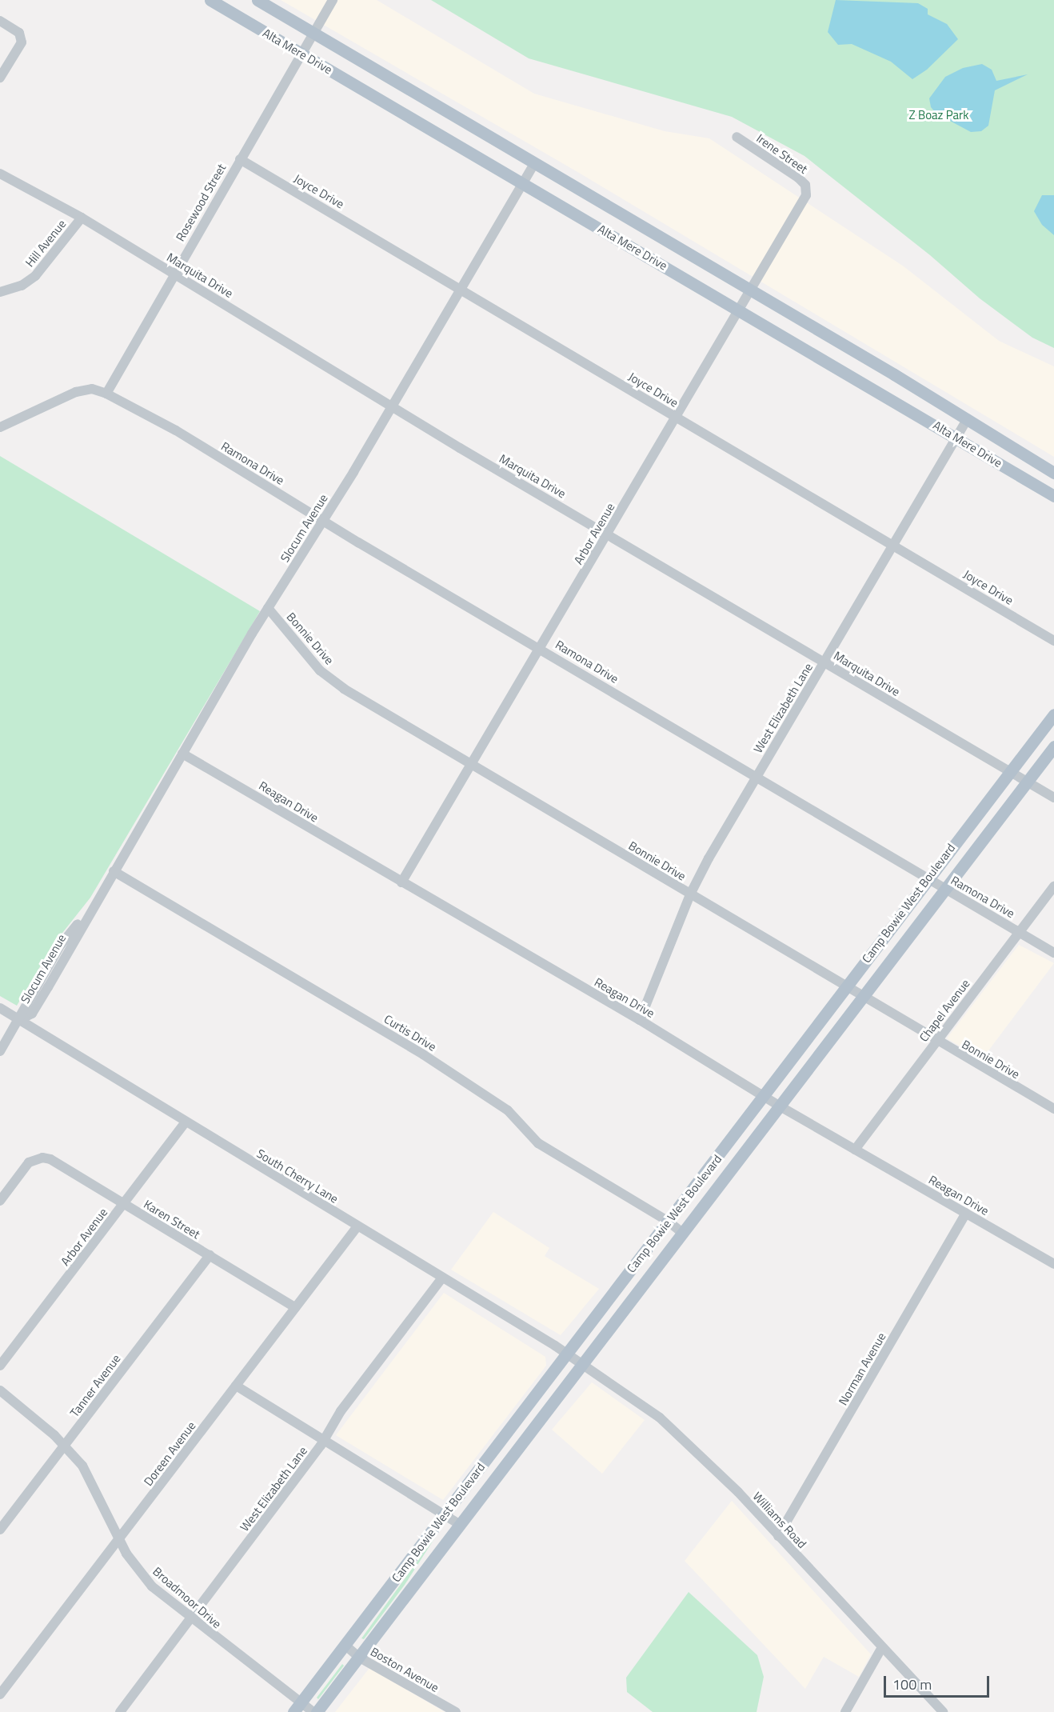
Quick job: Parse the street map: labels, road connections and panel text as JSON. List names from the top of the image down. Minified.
{"streets":{"main road":["Alta Mere Drive","Camp Bowie West Boulevard"],"street":["Irene Street","Joyce Drive","Rosewood Street","Hill Avenue","Marquita Drive","Ramona Drive","Slocum Avenue","Arbor Avenue","Bonnie Drive","West Elizabeth Lane","Reagan Drive","Chapel Avenue","Curtis Drive","South Cherry Lane","Karen Street","Norman Avenue","Tanner Avenue","Doreen Avenue","Williams Road","Broadmoor Drive","Boston Avenue"]},"crossings":[["Alta Mere Drive","Rosewood Street"],["Alta Mere Drive","Slocum Avenue"],["Alta Mere Drive","Arbor Avenue"],["Alta Mere Drive","West Elizabeth Lane"],["Irene Street","Arbor Avenue"],["Joyce Drive","Rosewood Street"],["Joyce Drive","Slocum Avenue"],["Joyce Drive","Arbor Avenue"],["Joyce Drive","West Elizabeth Lane"],["Rosewood Street","Marquita Drive"],["Rosewood Street","Ramona Drive"],["Hill Avenue","Marquita Drive"],["Marquita Drive","Slocum Avenue"],["Marquita Drive","Arbor Avenue"],["Marquita Drive","West Elizabeth Lane"],["Marquita Drive","Camp Bowie West Boulevard"],["Ramona Drive","Slocum Avenue"],["Ramona Drive","Arbor Avenue"],["Ramona Drive","West Elizabeth Lane"],["Ramona Drive","Camp Bowie West Boulevard"],["Ramona Drive","Chapel Avenue"],["Slocum Avenue","Bonnie Drive"],["Slocum Avenue","Reagan Drive"],["Slocum Avenue","Curtis Drive"],["Slocum Avenue","South Cherry Lane"],["Arbor Avenue","Bonnie Drive"],["Arbor Avenue","Reagan Drive"],["Arbor Avenue","South Cherry Lane"],["Arbor Avenue","Karen Street"],["Bonnie Drive","West Elizabeth Lane"],["Bonnie Drive","Camp Bowie West Boulevard"],["Bonnie Drive","Chapel Avenue"],["West Elizabeth Lane","Reagan Drive"],["West Elizabeth Lane","South Cherry Lane"],["West Elizabeth Lane","Broadmoor Drive"],["Reagan Drive","Camp Bowie West Boulevard"],["Reagan Drive","Chapel Avenue"],["Reagan Drive","Norman Avenue"],["Camp Bowie West Boulevard","Curtis Drive"],["Camp Bowie West Boulevard","South Cherry Lane"],["Camp Bowie West Boulevard","Williams Road"],["Camp Bowie West Boulevard","Broadmoor Drive"],["Camp Bowie West Boulevard","Boston Avenue"],["South Cherry Lane","Doreen Avenue"],["South Cherry Lane","Williams Road"],["Karen Street","Tanner Avenue"],["Karen Street","Doreen Avenue"],["Norman Avenue","Williams Road"],["Tanner Avenue","Broadmoor Drive"],["Doreen Avenue","Broadmoor Drive"]],"parks":["Z Boaz Park"],"scale_bar":"100 m"}
